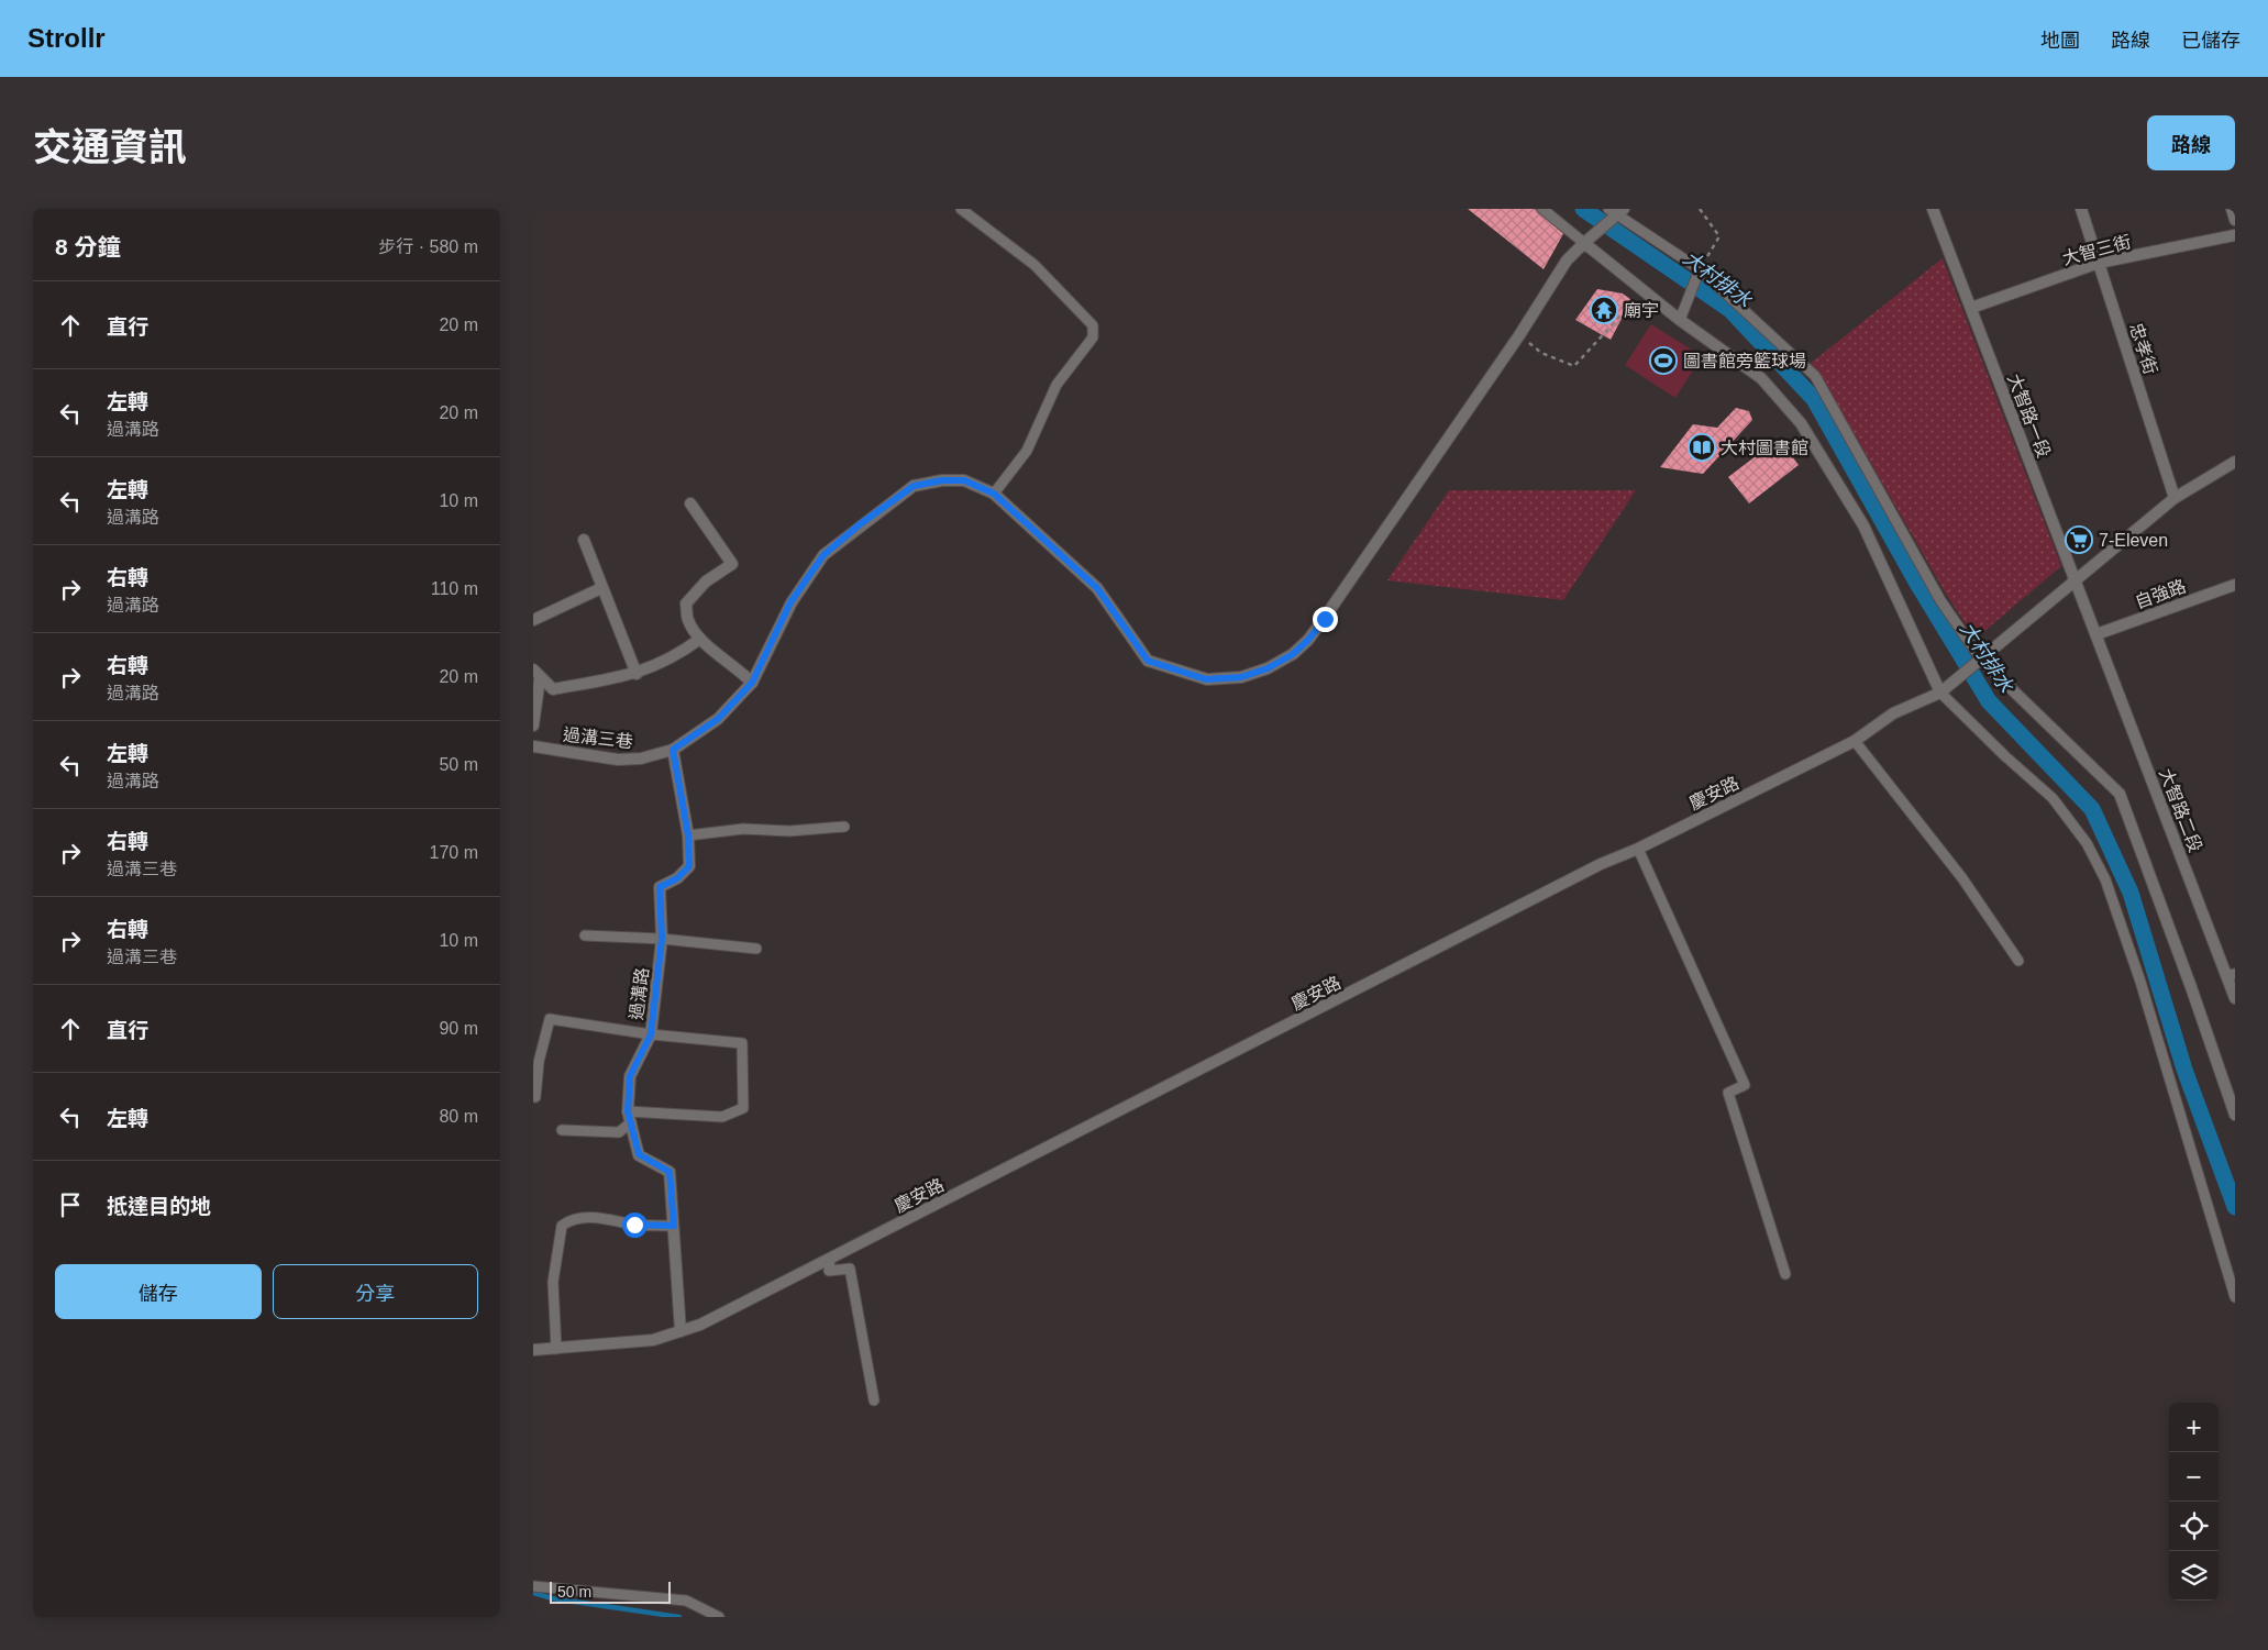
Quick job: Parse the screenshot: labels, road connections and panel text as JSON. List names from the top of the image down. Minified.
{"streets":{"street":["大智三街","忠孝街","大智路一段","自強路","過溝三巷","慶安路","大智路二段","過溝路"]},"crossings":[["大智三街","忠孝街"],["大智三街","大智路一段"],["忠孝街","慶安路"],["大智路一段","自強路"],["大智路一段","慶安路"],["大智路一段","大智路二段"],["自強路","大智路二段"],["過溝三巷","過溝路"],["慶安路","過溝路"]],"water":["大村排水"],"places":{"temple":["廟宇"],"sports":["圖書館旁籃球場"],"library":["大村圖書館"],"supermarket":["7-Eleven"]},"scale_bar":"50 m","page":{"header":"Strollr","nav":["地圖","路線","已儲存"],"title":"交通資訊","buttons":["路線",["儲存","分享"]],"heading":["8 分鐘","步行 · 580 m"],"list":[["直行","20 m"],["左轉","過溝路","20 m"],["左轉","過溝路","10 m"],["右轉","過溝路","110 m"],["右轉","過溝路","20 m"],["左轉","過溝路","50 m"],["右轉","過溝三巷","170 m"],["右轉","過溝三巷","10 m"],["直行","90 m"],["左轉","80 m"],"抵達目的地"],"map_buttons":["+","−"],"scale":"50 m"}}
